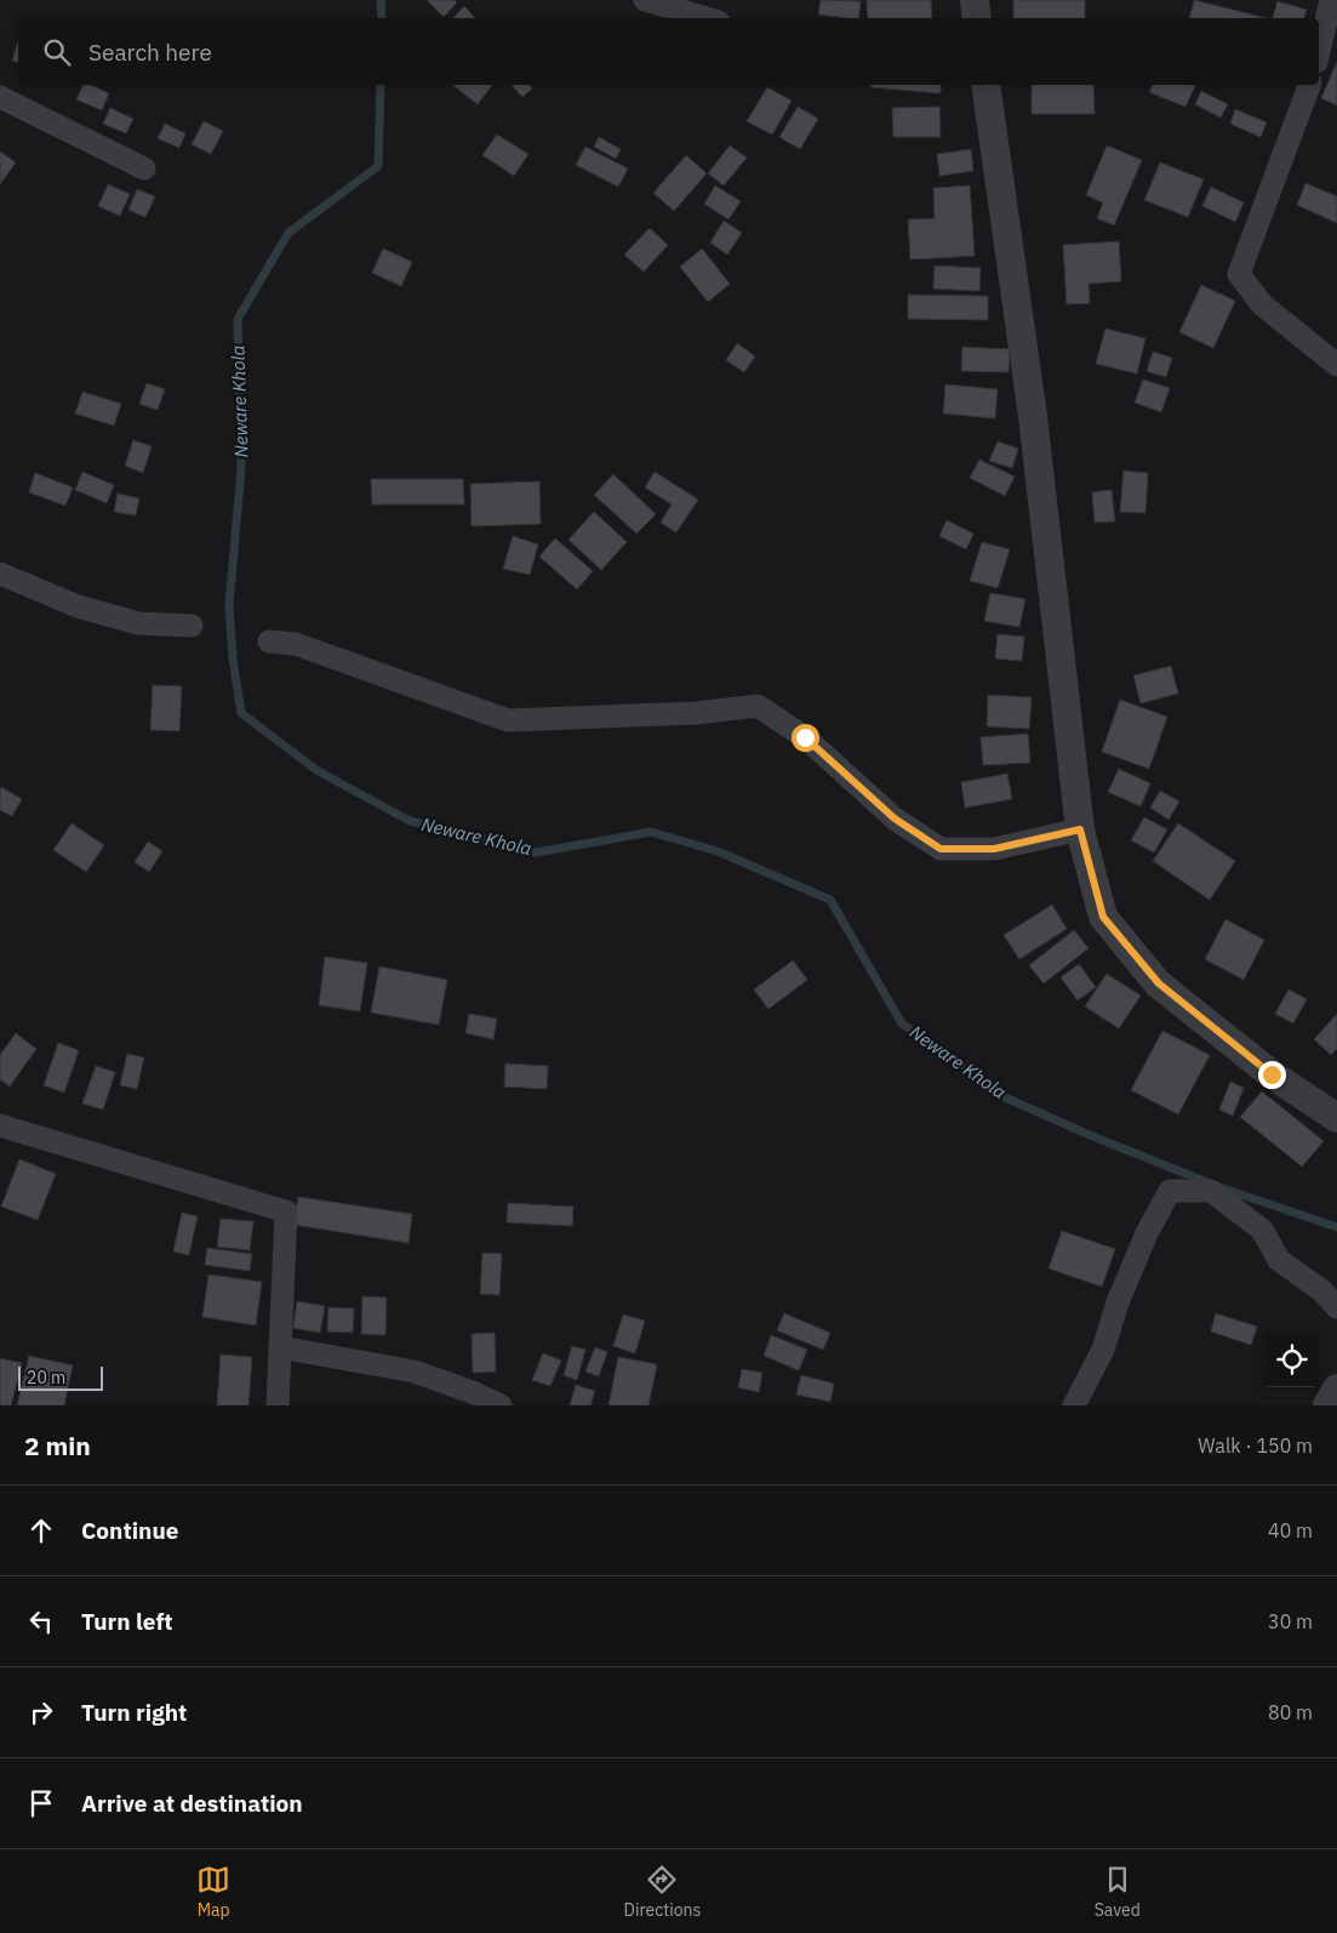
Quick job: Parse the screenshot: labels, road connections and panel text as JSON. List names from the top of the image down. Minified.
{"water":["Neware Khola"],"scale_bar":"20 m","page":{"search":"Search here","scale":"20 m","heading":["2 min","Walk · 150 m"],"list":[["Continue","40 m"],["Turn left","30 m"],["Turn right","80 m"],"Arrive at destination"],"nav":["Map","Directions","Saved"]}}
